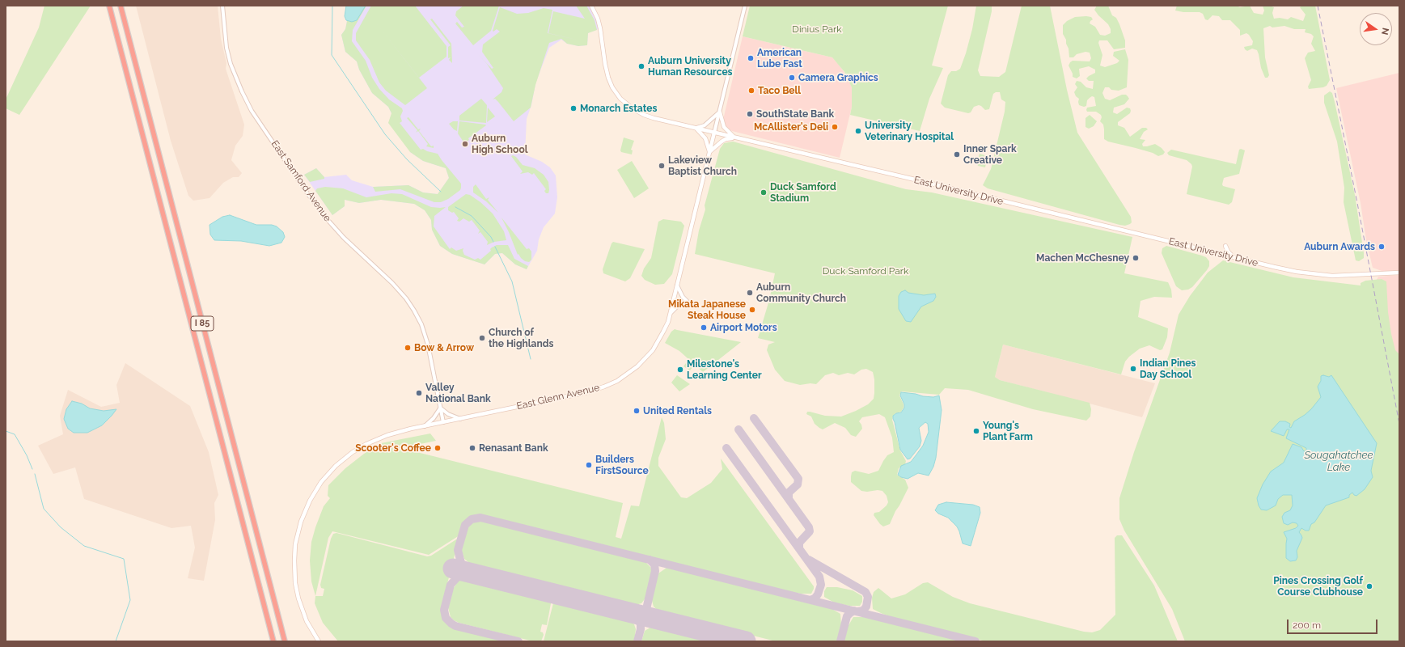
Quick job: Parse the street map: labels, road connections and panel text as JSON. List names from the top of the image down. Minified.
{"streets":{"highway":["I 85"],"main road":["East University Drive","East Glenn Avenue"],"street":["East Samford Avenue"]},"crossings":[["East Samford Avenue","East Glenn Avenue"],["East University Drive","East Glenn Avenue"]],"water":["Sougahatchee Lake"],"parks":["Dinius Park","Duck Samford Park"],"places":["American Lube Fast","Auburn University Human Resources","Camera Graphics","Taco Bell","Monarch Estates","SouthState Bank","McAllister's Deli","University Veterinary Hospital","Auburn High School","Inner Spark Creative","Lakeview Baptist Church","Duck Samford Stadium","Auburn Awards","Machen McChesney","Auburn Community Church","Mikata Japanese Steak House","Airport Motors","Church of the Highlands","Bow & Arrow","Indian Pines Day School","Milestone's Learning Center","Valley National Bank","United Rentals","Young's Plant Farm","Scooter's Coffee","Renasant Bank","Builders FirstSource","Pines Crossing Golf Course Clubhouse"],"scale_bar":"200 m","north":"right"}
